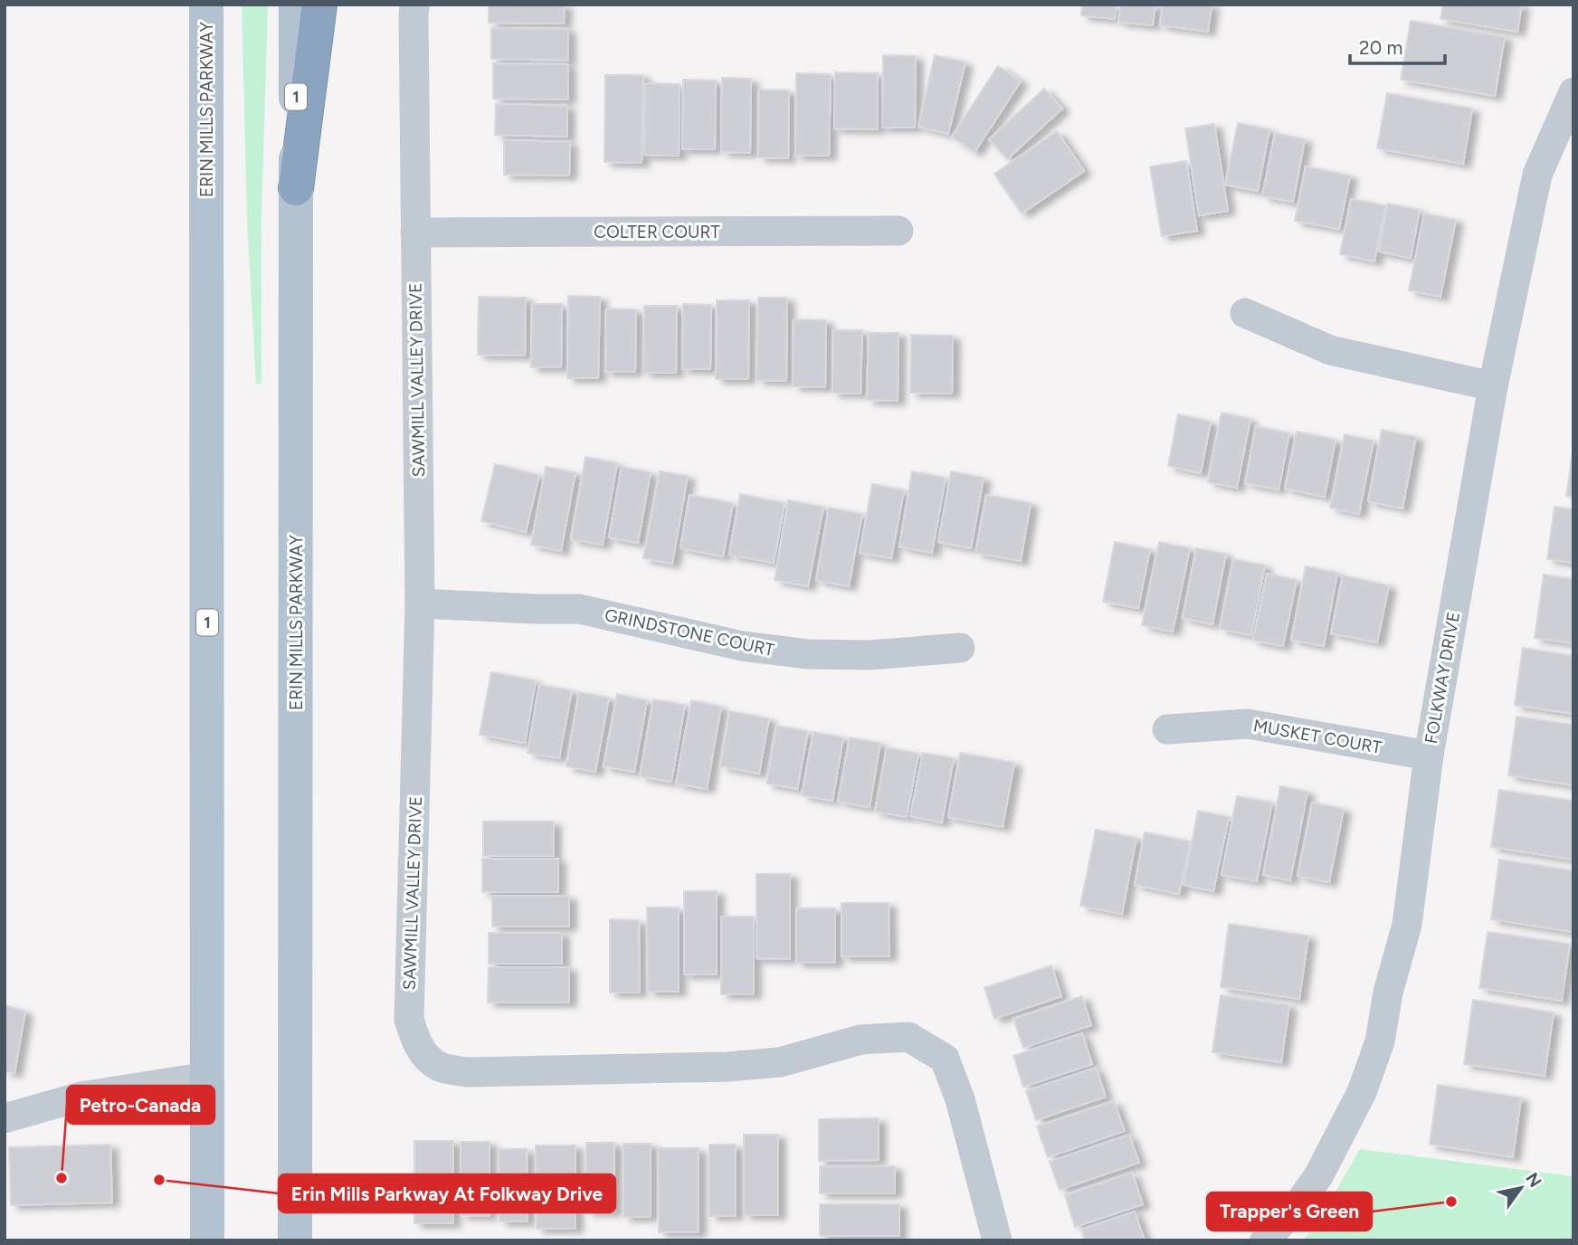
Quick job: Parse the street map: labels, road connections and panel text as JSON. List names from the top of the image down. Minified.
{"streets":{"main road":["1","ERIN MILLS PARKWAY"],"street":["COLTER COURT","SAWMILL VALLEY DRIVE","GRINDSTONE COURT","FOLKWAY DRIVE","MUSKET COURT"]},"crossings":[["COLTER COURT","SAWMILL VALLEY DRIVE"],["SAWMILL VALLEY DRIVE","GRINDSTONE COURT"],["FOLKWAY DRIVE","MUSKET COURT"]],"places":["Petro-Canada","Erin Mills Parkway At Folkway Drive","Trapper's Green"],"scale_bar":"20 m","north":"top right"}
